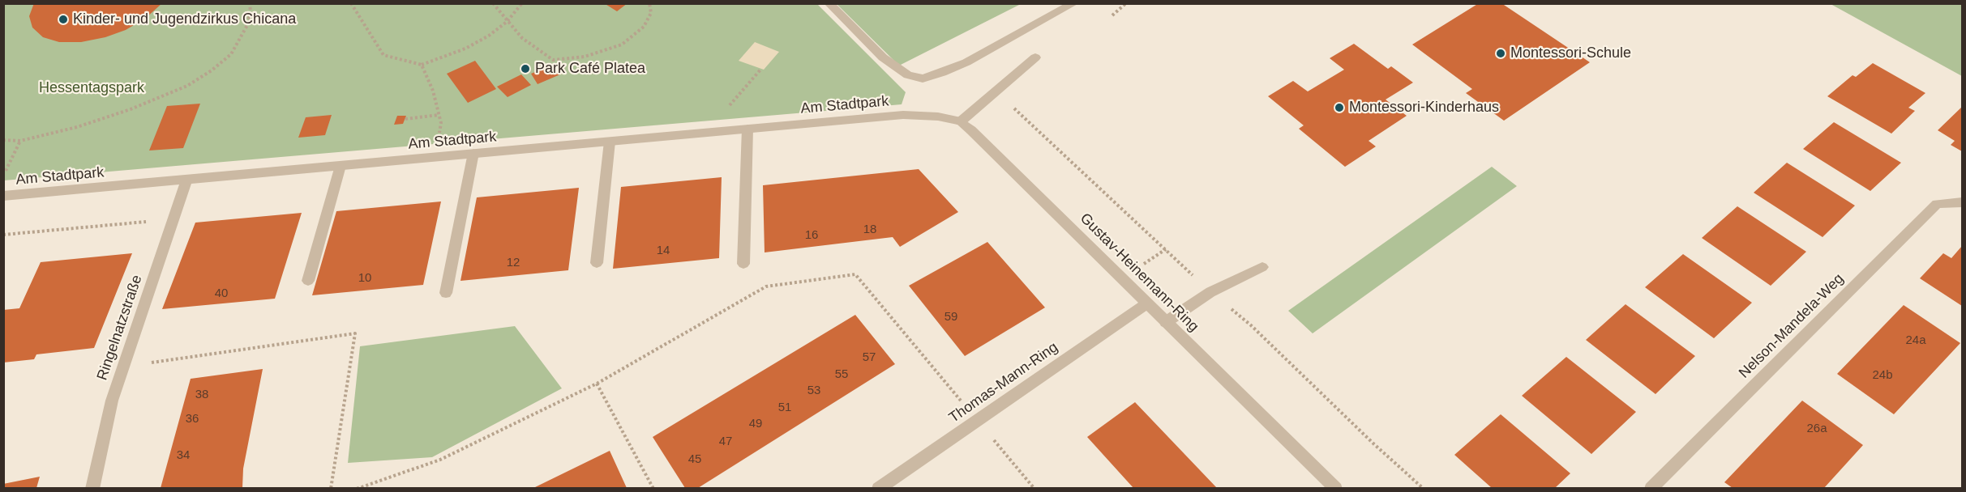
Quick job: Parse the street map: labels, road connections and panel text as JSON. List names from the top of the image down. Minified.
{"streets":{"street":["Am Stadtpark","Gustav-Heinemann-Ring","Nelson-Mandela-Weg","Ringelnatzstraße","Thomas-Mann-Ring"]},"crossings":[["Am Stadtpark","Gustav-Heinemann-Ring"],["Am Stadtpark","Ringelnatzstraße"],["Gustav-Heinemann-Ring","Thomas-Mann-Ring"]],"parks":["Hessentagspark"],"places":["Kinder- und Jugendzirkus Chicana","Montessori-Schule","Park Café Platea","Montessori-Kinderhaus"],"house_numbers":["18","16","14","12","10","40","59","24a","57","55","24b","53","38","51","36","49","26a","47","34","45"]}
